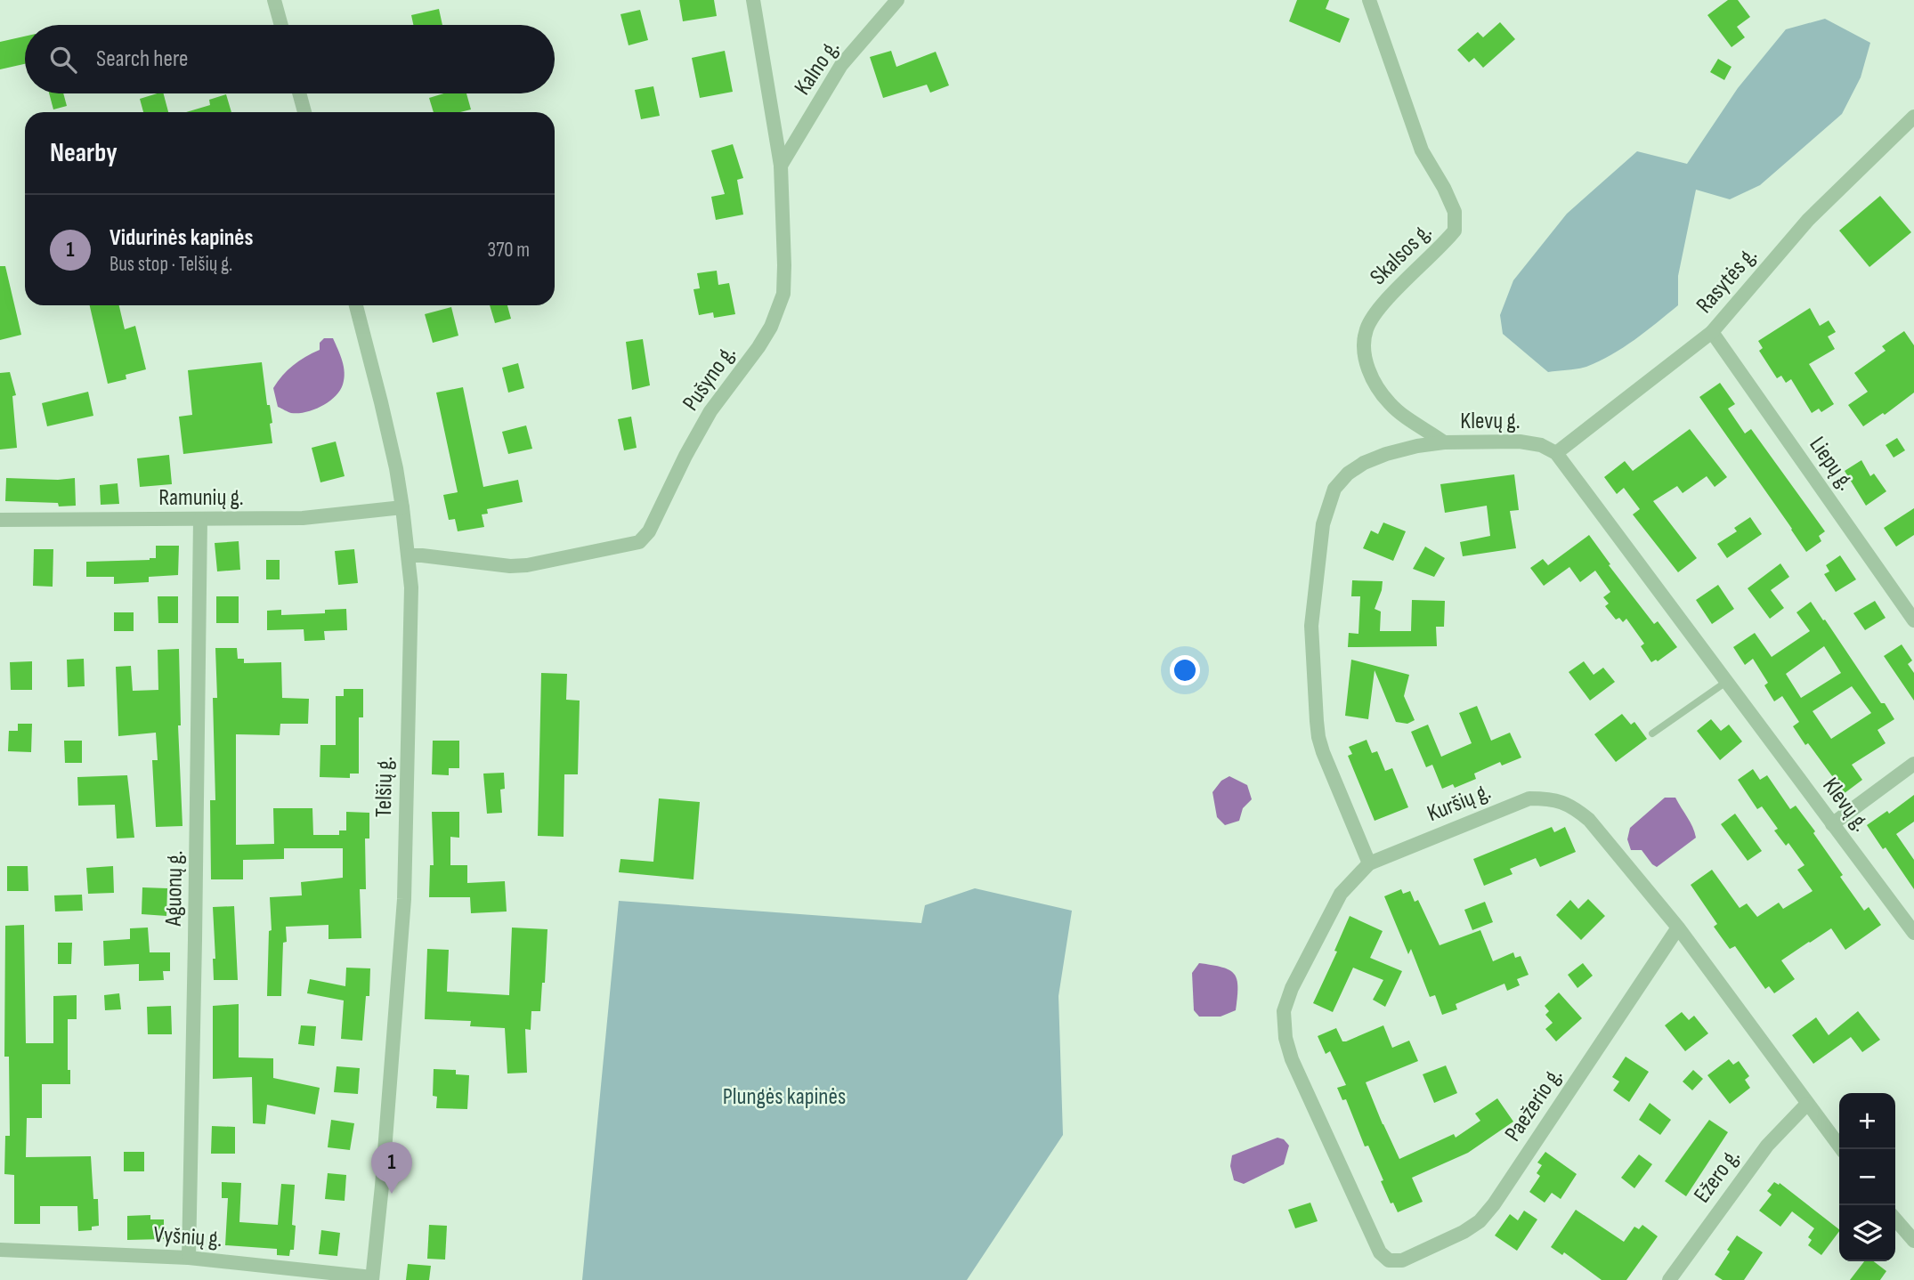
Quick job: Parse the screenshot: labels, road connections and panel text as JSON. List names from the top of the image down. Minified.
{"streets":{"street":["Kalno g.","Skalsos g.","Rasytės g.","Pušyno g.","Klevų g.","Liepų g.","Ramunių g.","Telšių g.","Kuršių g.","Aguonų g.","Paežerio g.","Ežero g.","Vyšnių g."]},"crossings":[["Kalno g.","Pušyno g."],["Skalsos g.","Klevų g."],["Rasytės g.","Klevų g."],["Rasytės g.","Liepų g."],["Pušyno g.","Telšių g."],["Klevų g.","Kuršių g."],["Ramunių g.","Telšių g."],["Ramunių g.","Aguonų g."],["Telšių g.","Vyšnių g."],["Kuršių g.","Paežerio g."],["Kuršių g.","Ežero g."],["Aguonų g.","Vyšnių g."]],"parks":["Plungės kapinės"],"page":{"search":"Search here","heading":"Nearby","list":[{"mark":"1","name":"Vidurinės kapinės","note":"Bus stop · Telšių g.","value":"370 m"}],"map_buttons":["+","−"],"pins":"1"}}
